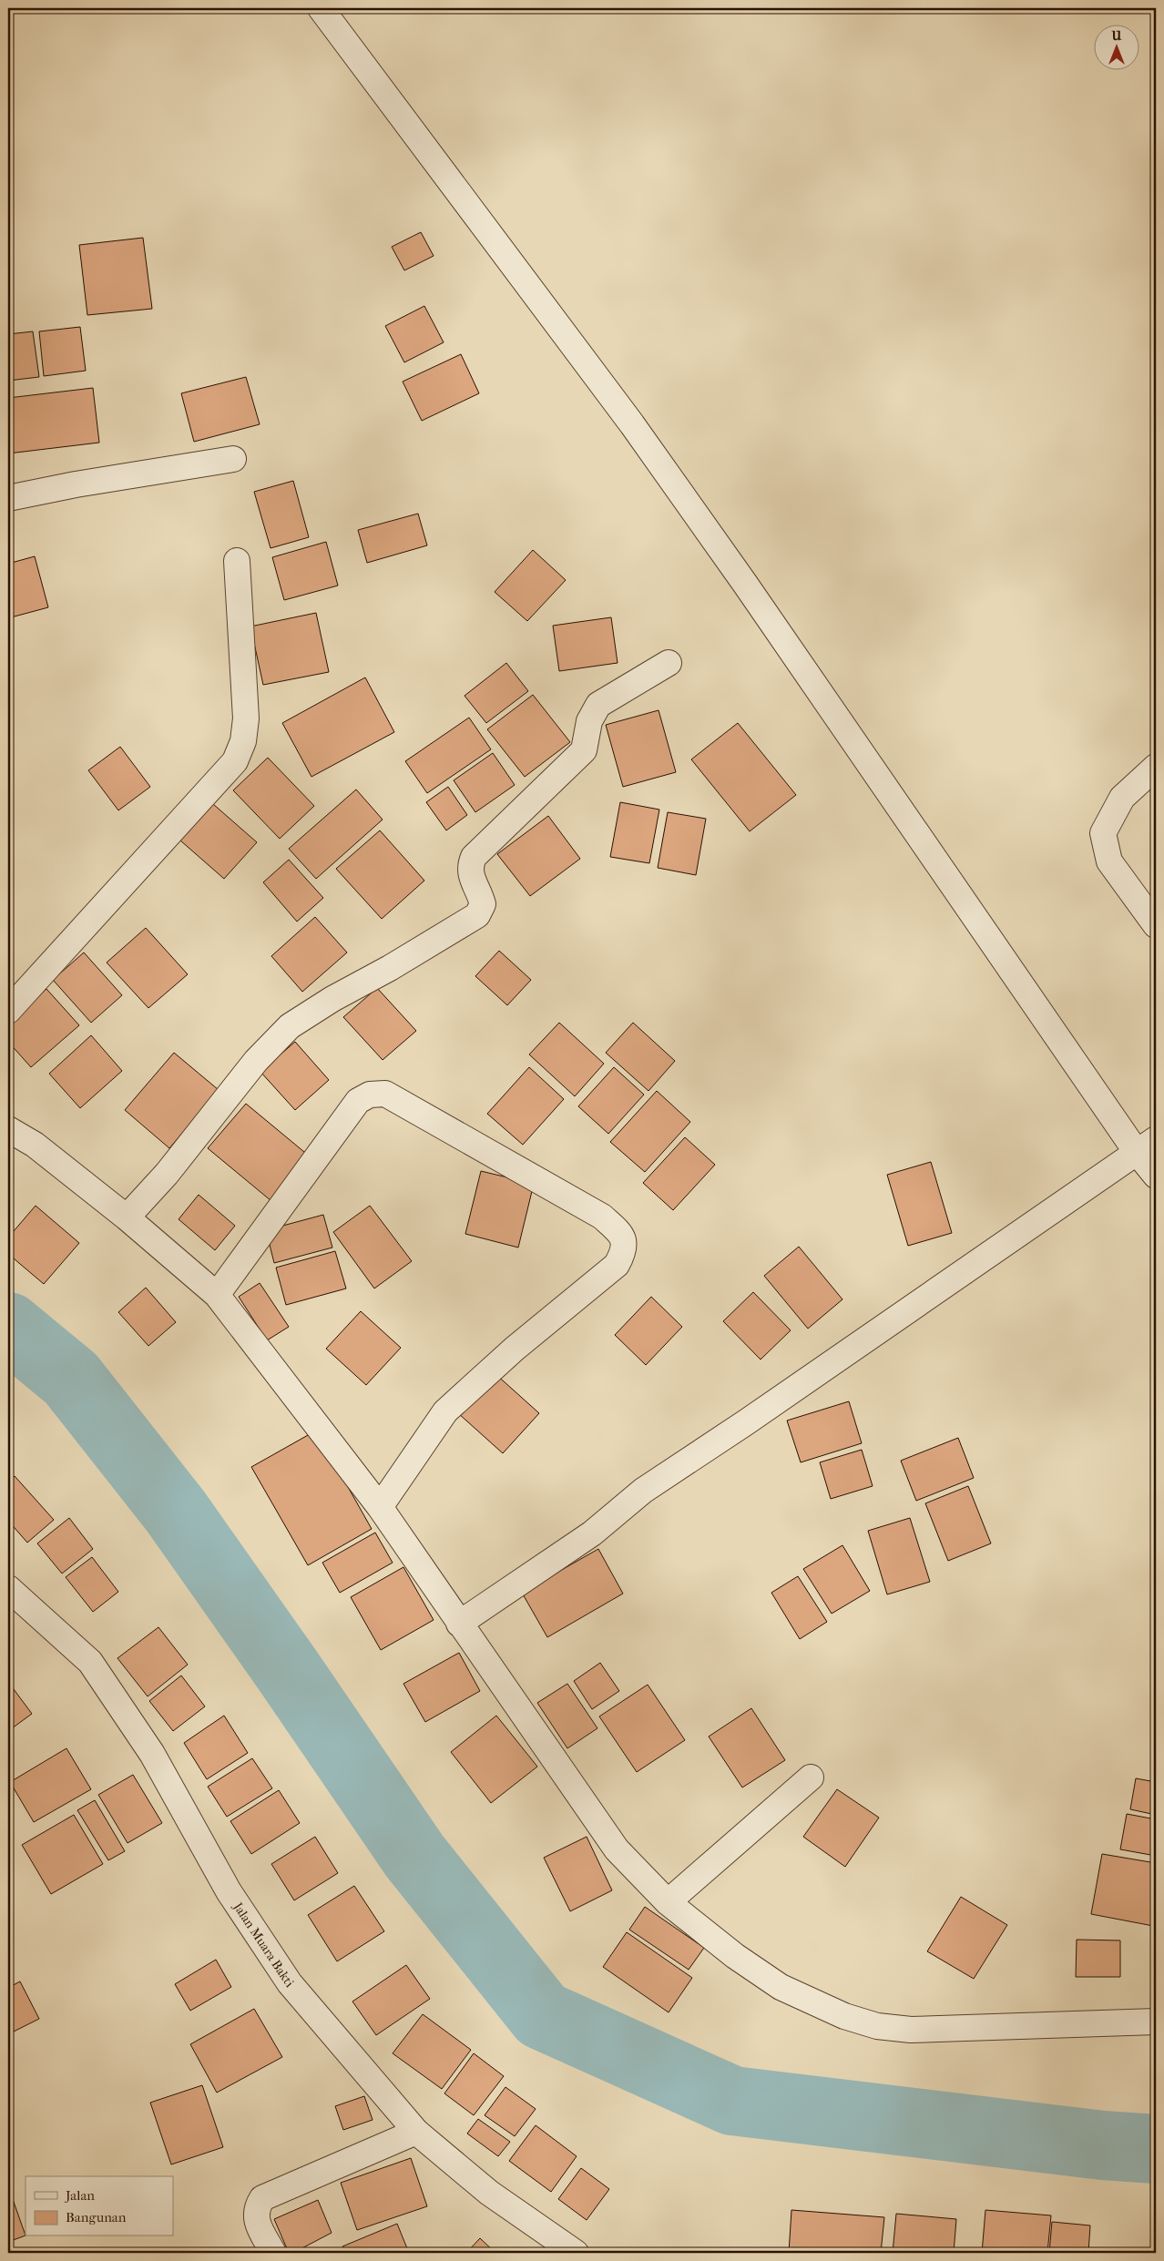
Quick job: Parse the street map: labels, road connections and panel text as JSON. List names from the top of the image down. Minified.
{"streets":{"street":["Jalan Muara Bakti"]},"legend":["Jalan","Bangunan"],"north":"top"}
